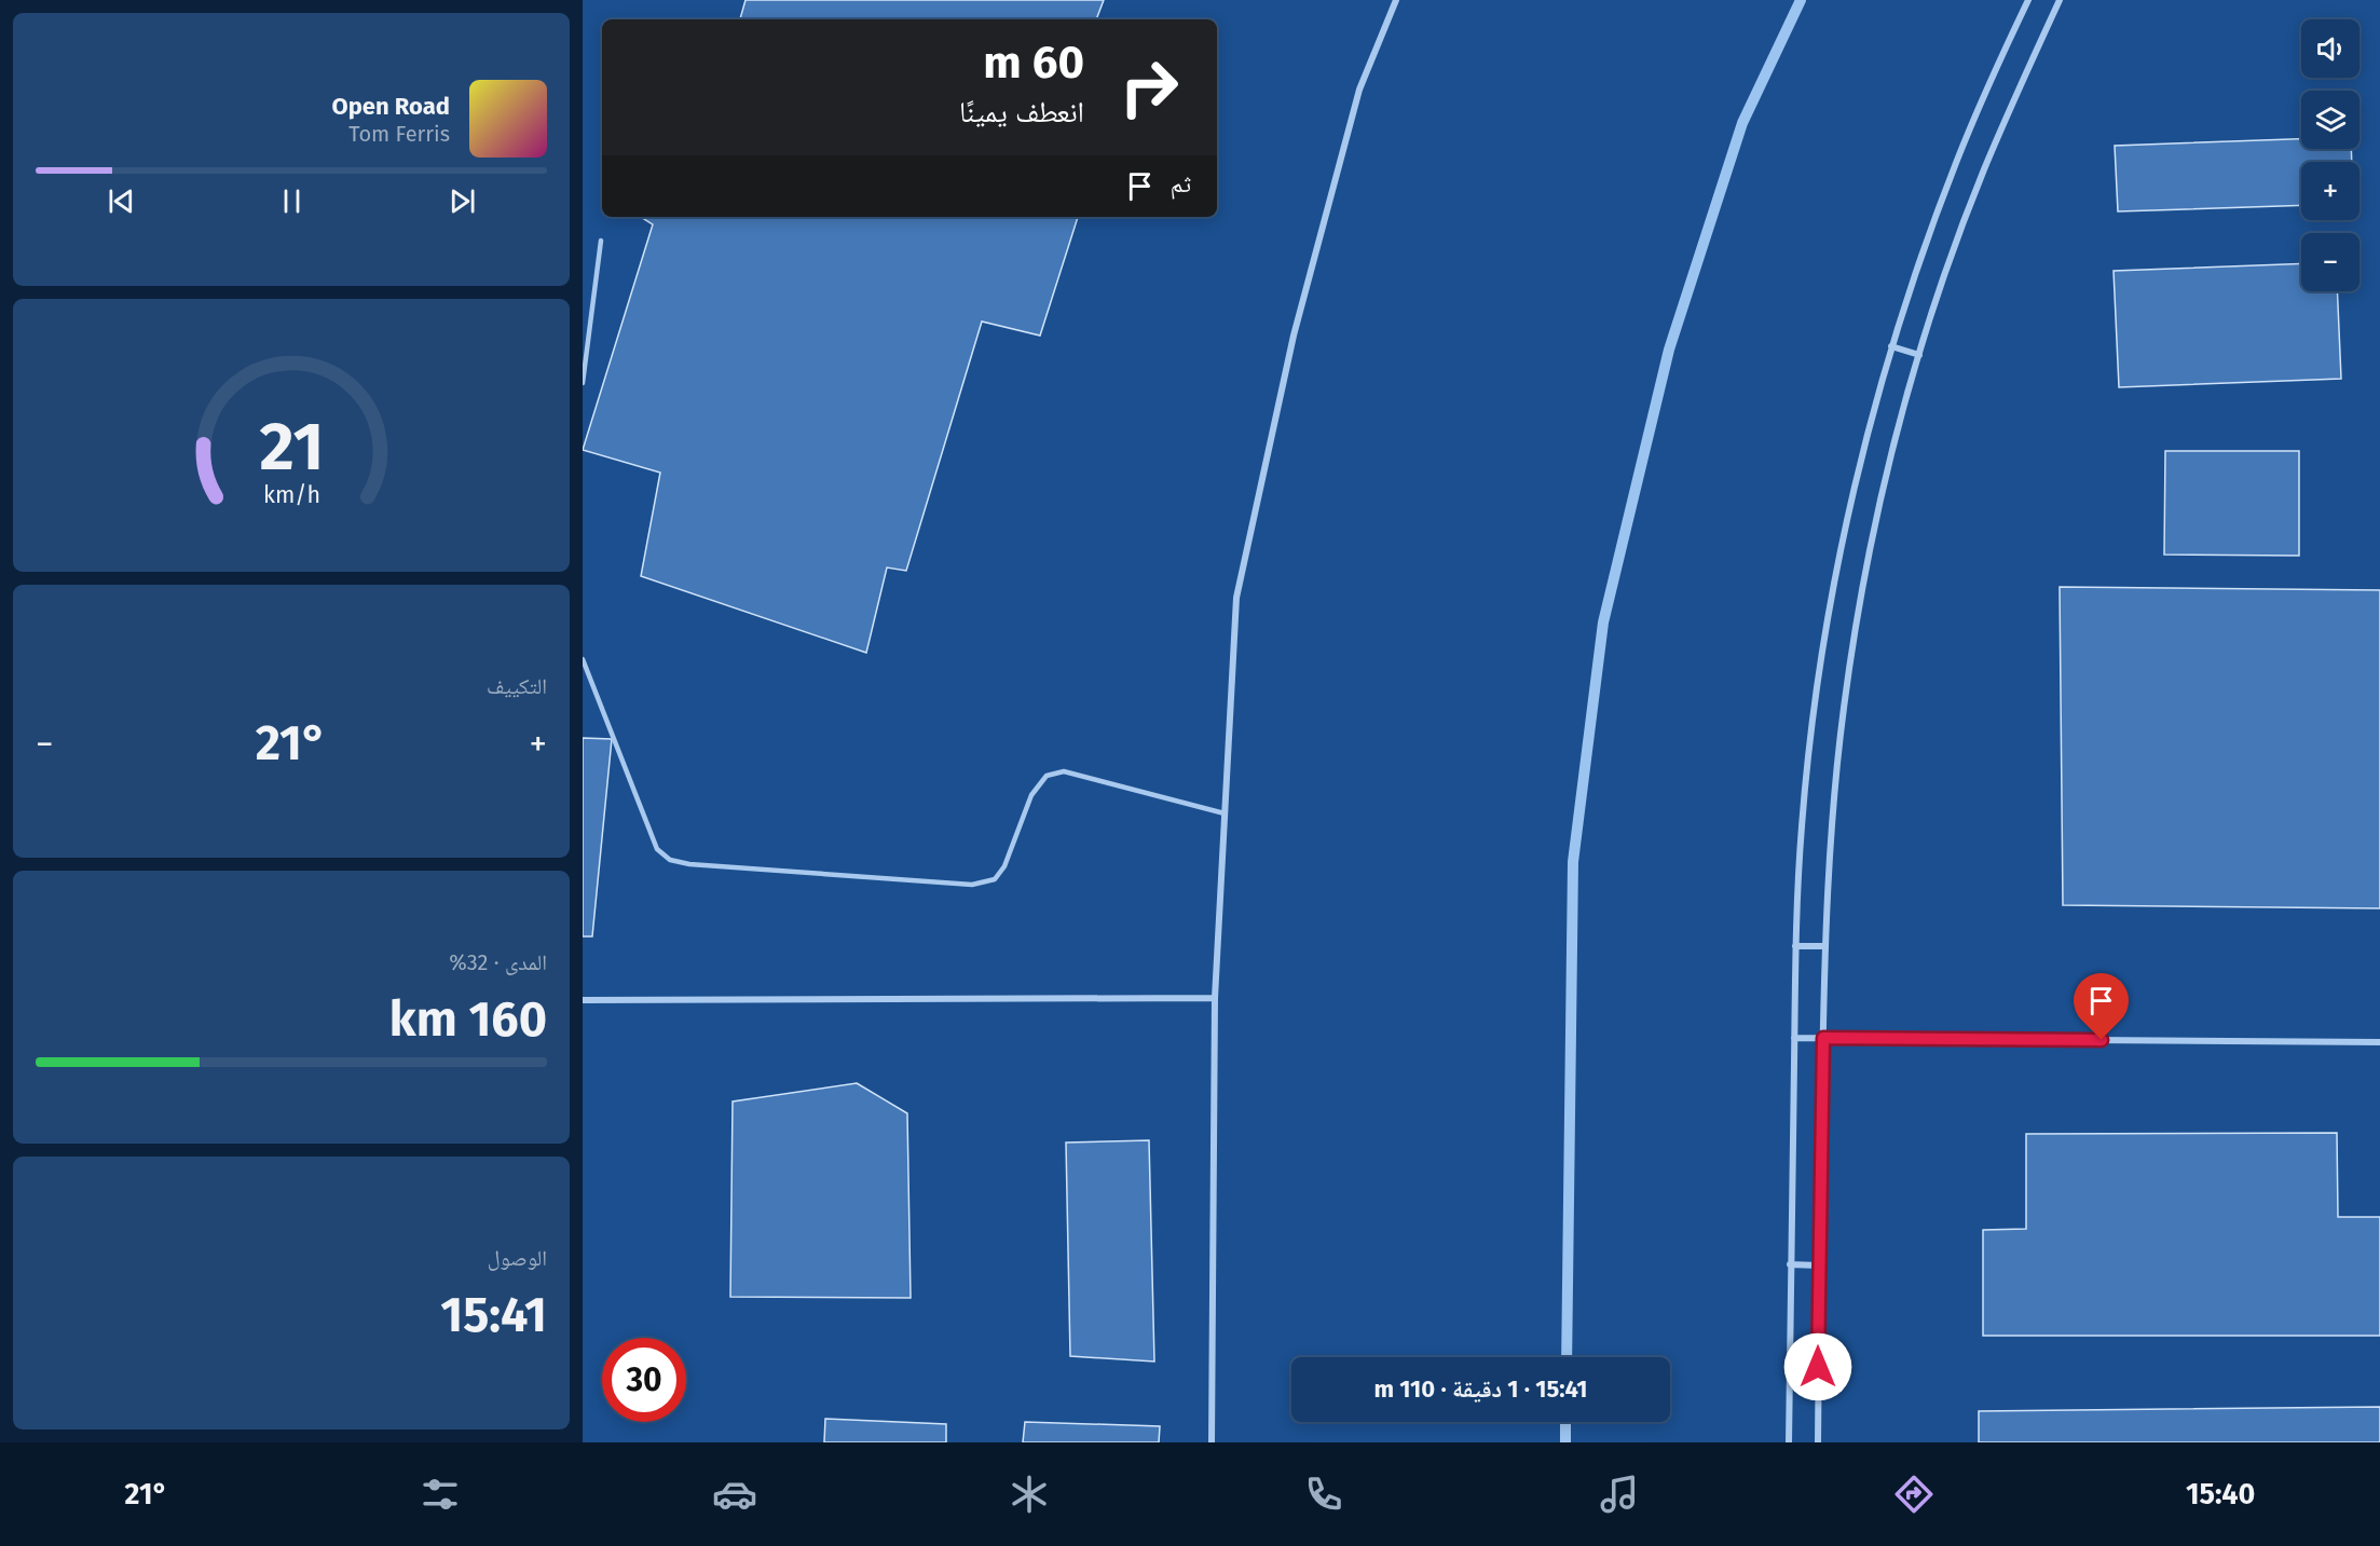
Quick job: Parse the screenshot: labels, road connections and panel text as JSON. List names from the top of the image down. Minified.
{"page":{"map_buttons":["+","−"],"turn":["60 m","انعطف يمينًا"],"song":["Open Road","Tom Ferris"],"then":"ثم","tile":["التكييف",["المدى · 32%","160 km"],["الوصول","15:41"]],"heat":["−","21°","+"],"limit":"30","trip":"15:41 · 1 دقيقة · 110 m","tabs":["15:40","21°"],"gauge":["21","km/h"]}}
